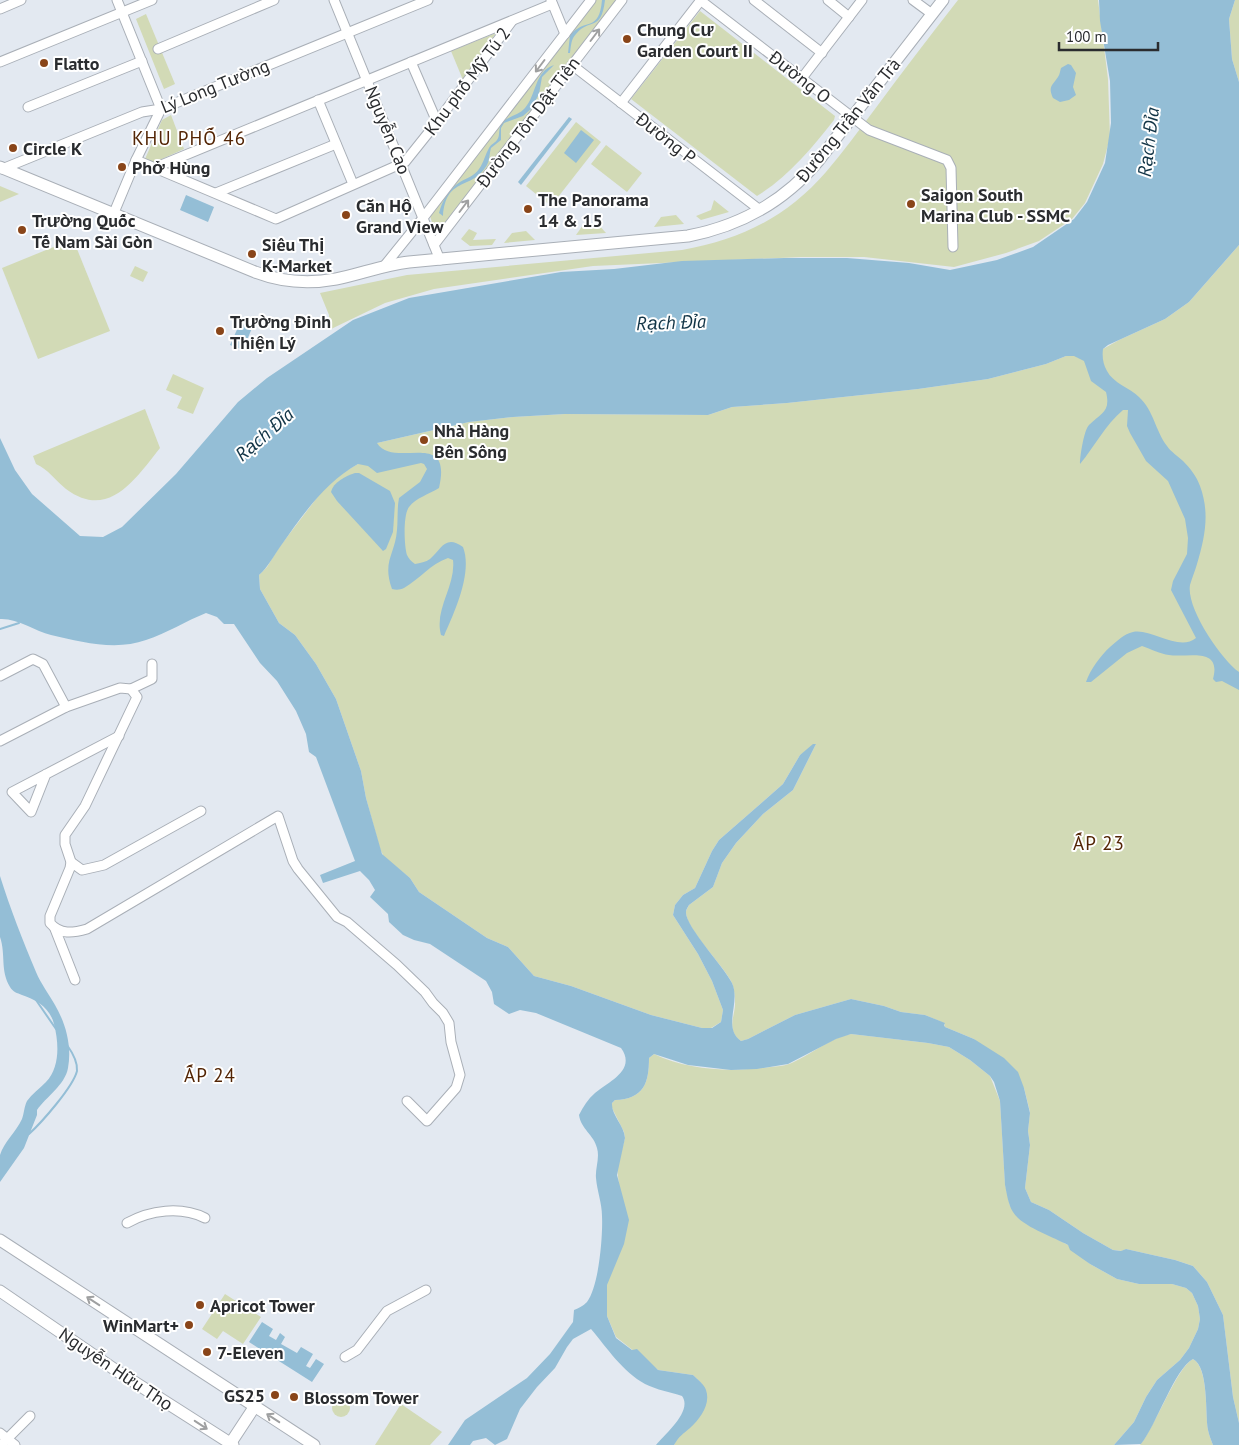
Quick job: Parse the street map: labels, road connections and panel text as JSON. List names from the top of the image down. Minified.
{"streets":{"main road":["Đường Trần Văn Trà","Nguyễn Hữu Thọ"],"street":["Đường O","Khu phố Mỹ Tú 2","Lý Long Tường","Đường Tôn Dật Tiên","Nguyễn Cao","Đường P"]},"crossings":[["Đường O","Đường Trần Văn Trà"],["Khu phố Mỹ Tú 2","Nguyễn Cao"],["Lý Long Tường","Đường Trần Văn Trà"],["Lý Long Tường","Nguyễn Cao"],["Đường Trần Văn Trà","Đường Tôn Dật Tiên"],["Đường Trần Văn Trà","Nguyễn Cao"],["Đường Trần Văn Trà","Đường P"],["Đường Tôn Dật Tiên","Nguyễn Cao"],["Đường Tôn Dật Tiên","Đường P"]],"districts":["KHU PHỐ 46","ẤP 23","ẤP 24"],"water":["Rạch Đỉa"],"places":["Chung Cư Garden Court II","Flatto","Circle K","Phở Hùng","Saigon South Marina Club - SSMC","The Panorama 14 & 15","Căn Hộ Grand View","Trường Quốc Tế Nam Sài Gòn","Siêu Thị K-Market","Trường Đinh Thiện Lý","Nhà Hàng Bên Sông","Apricot Tower","WinMart+","7-Eleven","GS25","Blossom Tower"],"scale_bar":"100 m"}
